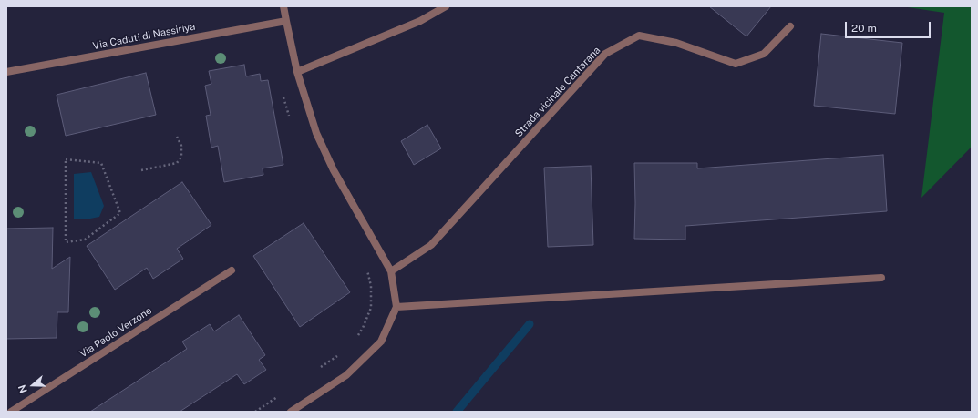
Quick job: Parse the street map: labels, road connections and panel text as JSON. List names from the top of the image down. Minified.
{"streets":{"street":["Via Caduti di Nassiriya","Strada vicinale Cantarana","Via Paolo Verzone"]},"scale_bar":"20 m","north":"left"}
